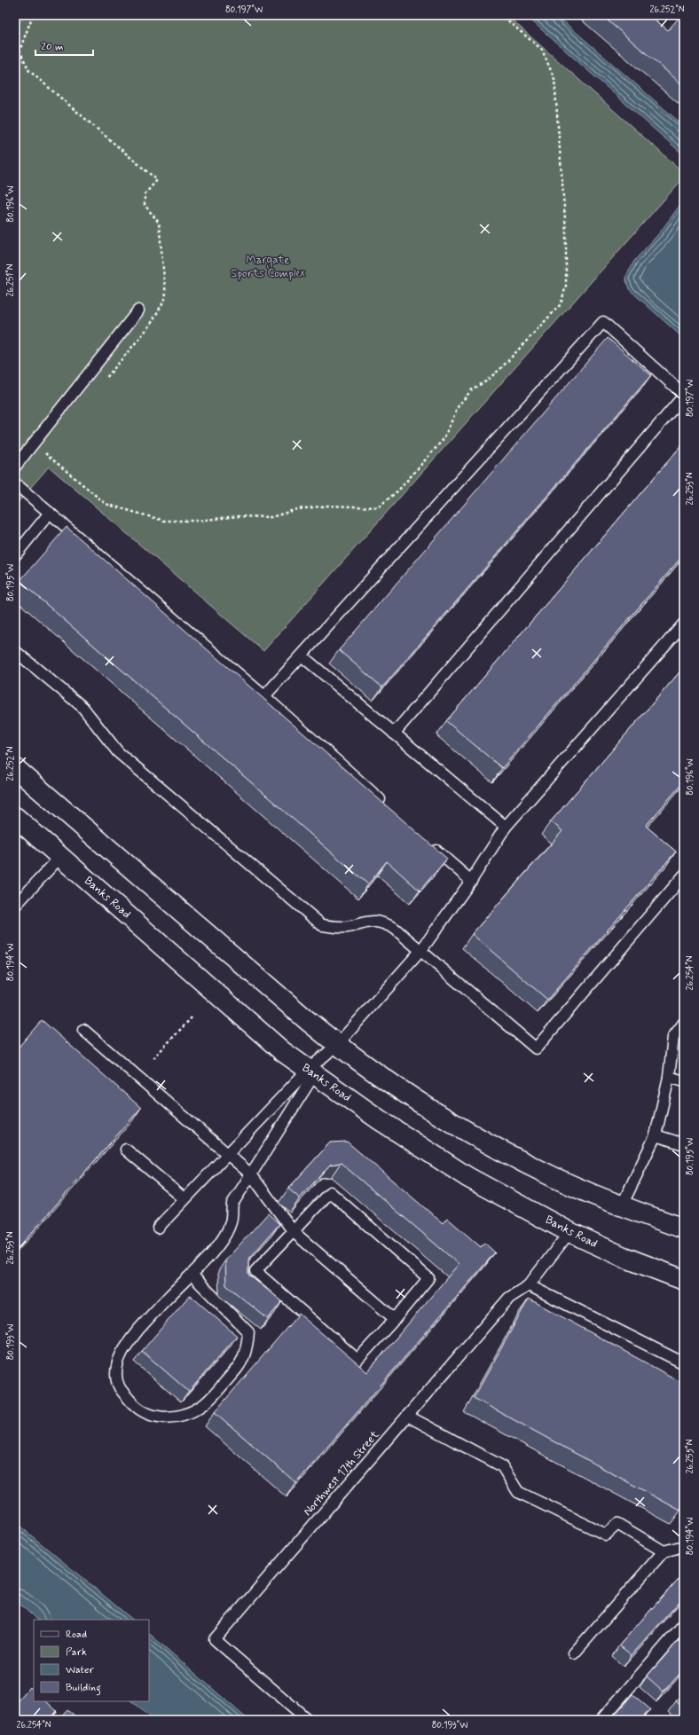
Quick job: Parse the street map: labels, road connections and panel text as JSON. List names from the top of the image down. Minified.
{"streets":{"street":["Banks Road"],"lane":["Northwest 17th Street"]},"crossings":[["Banks Road","Northwest 17th Street"]],"parks":["Margate Sports Complex"],"legend":["Road","Park","Water","Building"],"scale_bar":"20 m","coordinates":["80.197°W","26.252°N","80.196°W","26.251°N","26.253°N","80.195°W","80.194°W","26.254°N","80.193°W","26.255°N"]}
